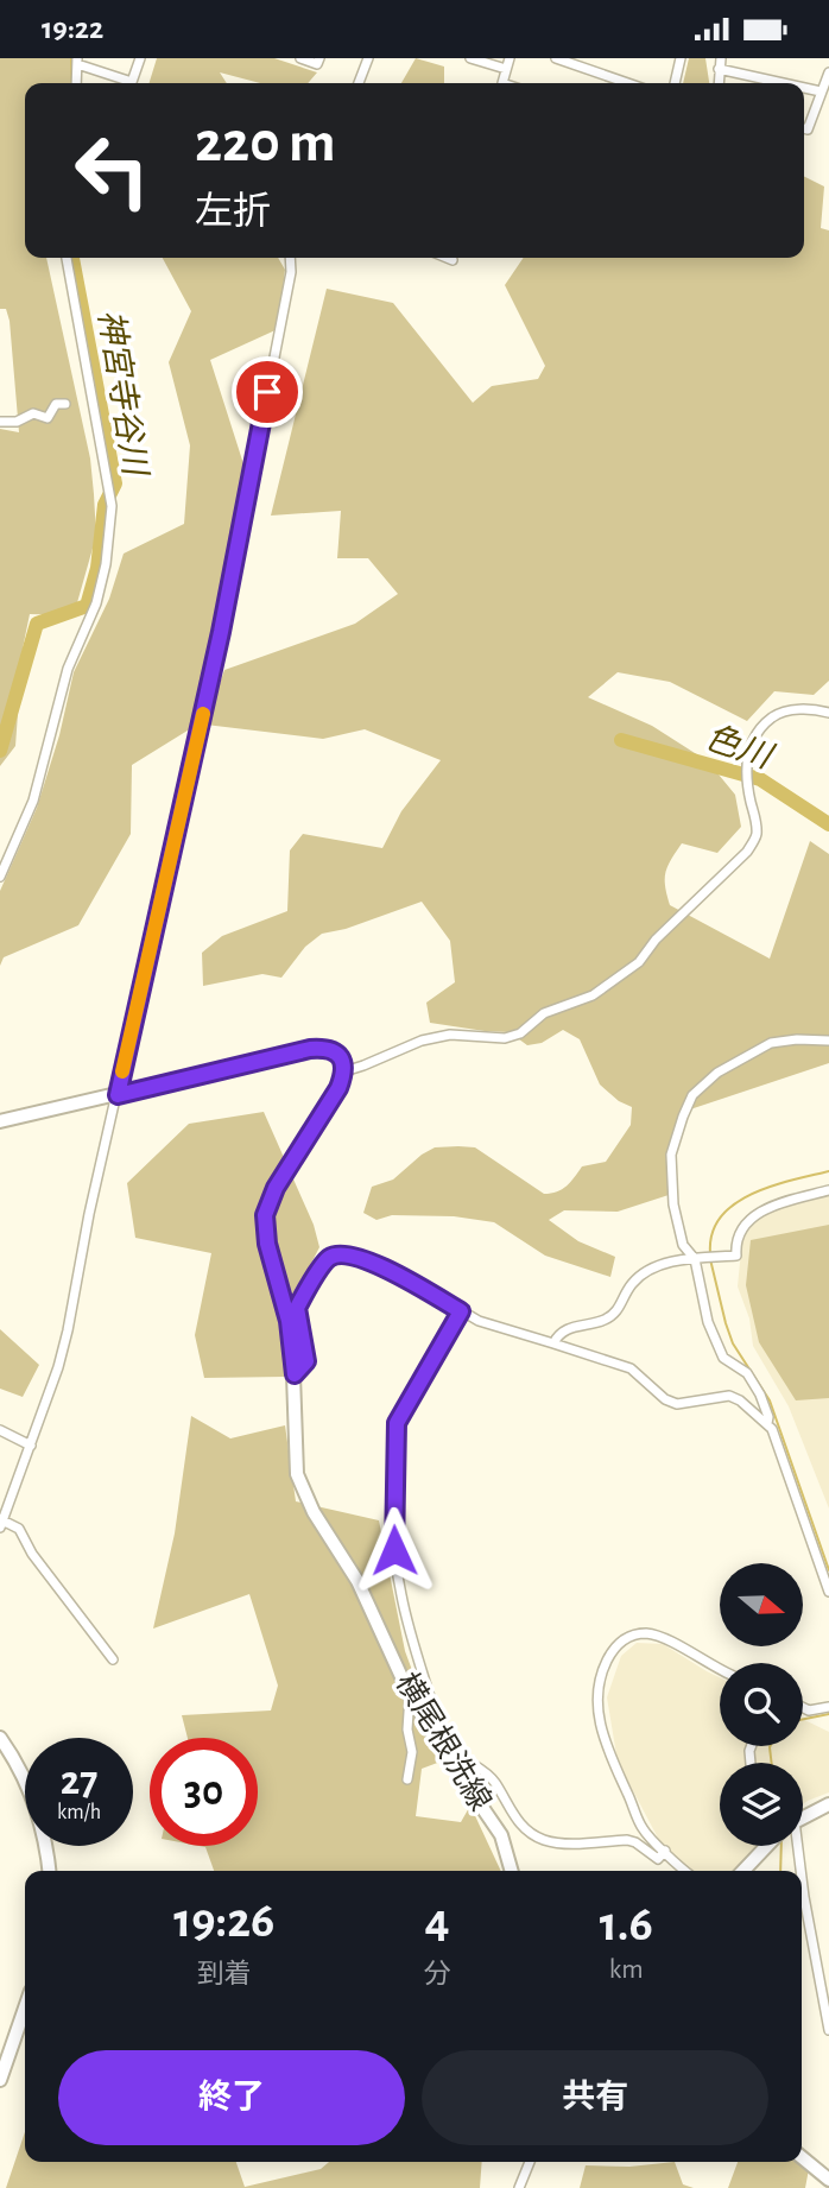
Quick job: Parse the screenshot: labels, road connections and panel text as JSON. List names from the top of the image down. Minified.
{"streets":{"main road":["横尾根洗線"]},"water":["神宮寺谷川","色川"],"north":"right","page":{"status":"19:22","turn":["220 m","左折"],"speed":"27 km/h","limit":"30","eta":["19:26","到着","4","分","1.6","km"],"buttons":["終了","共有"]}}
